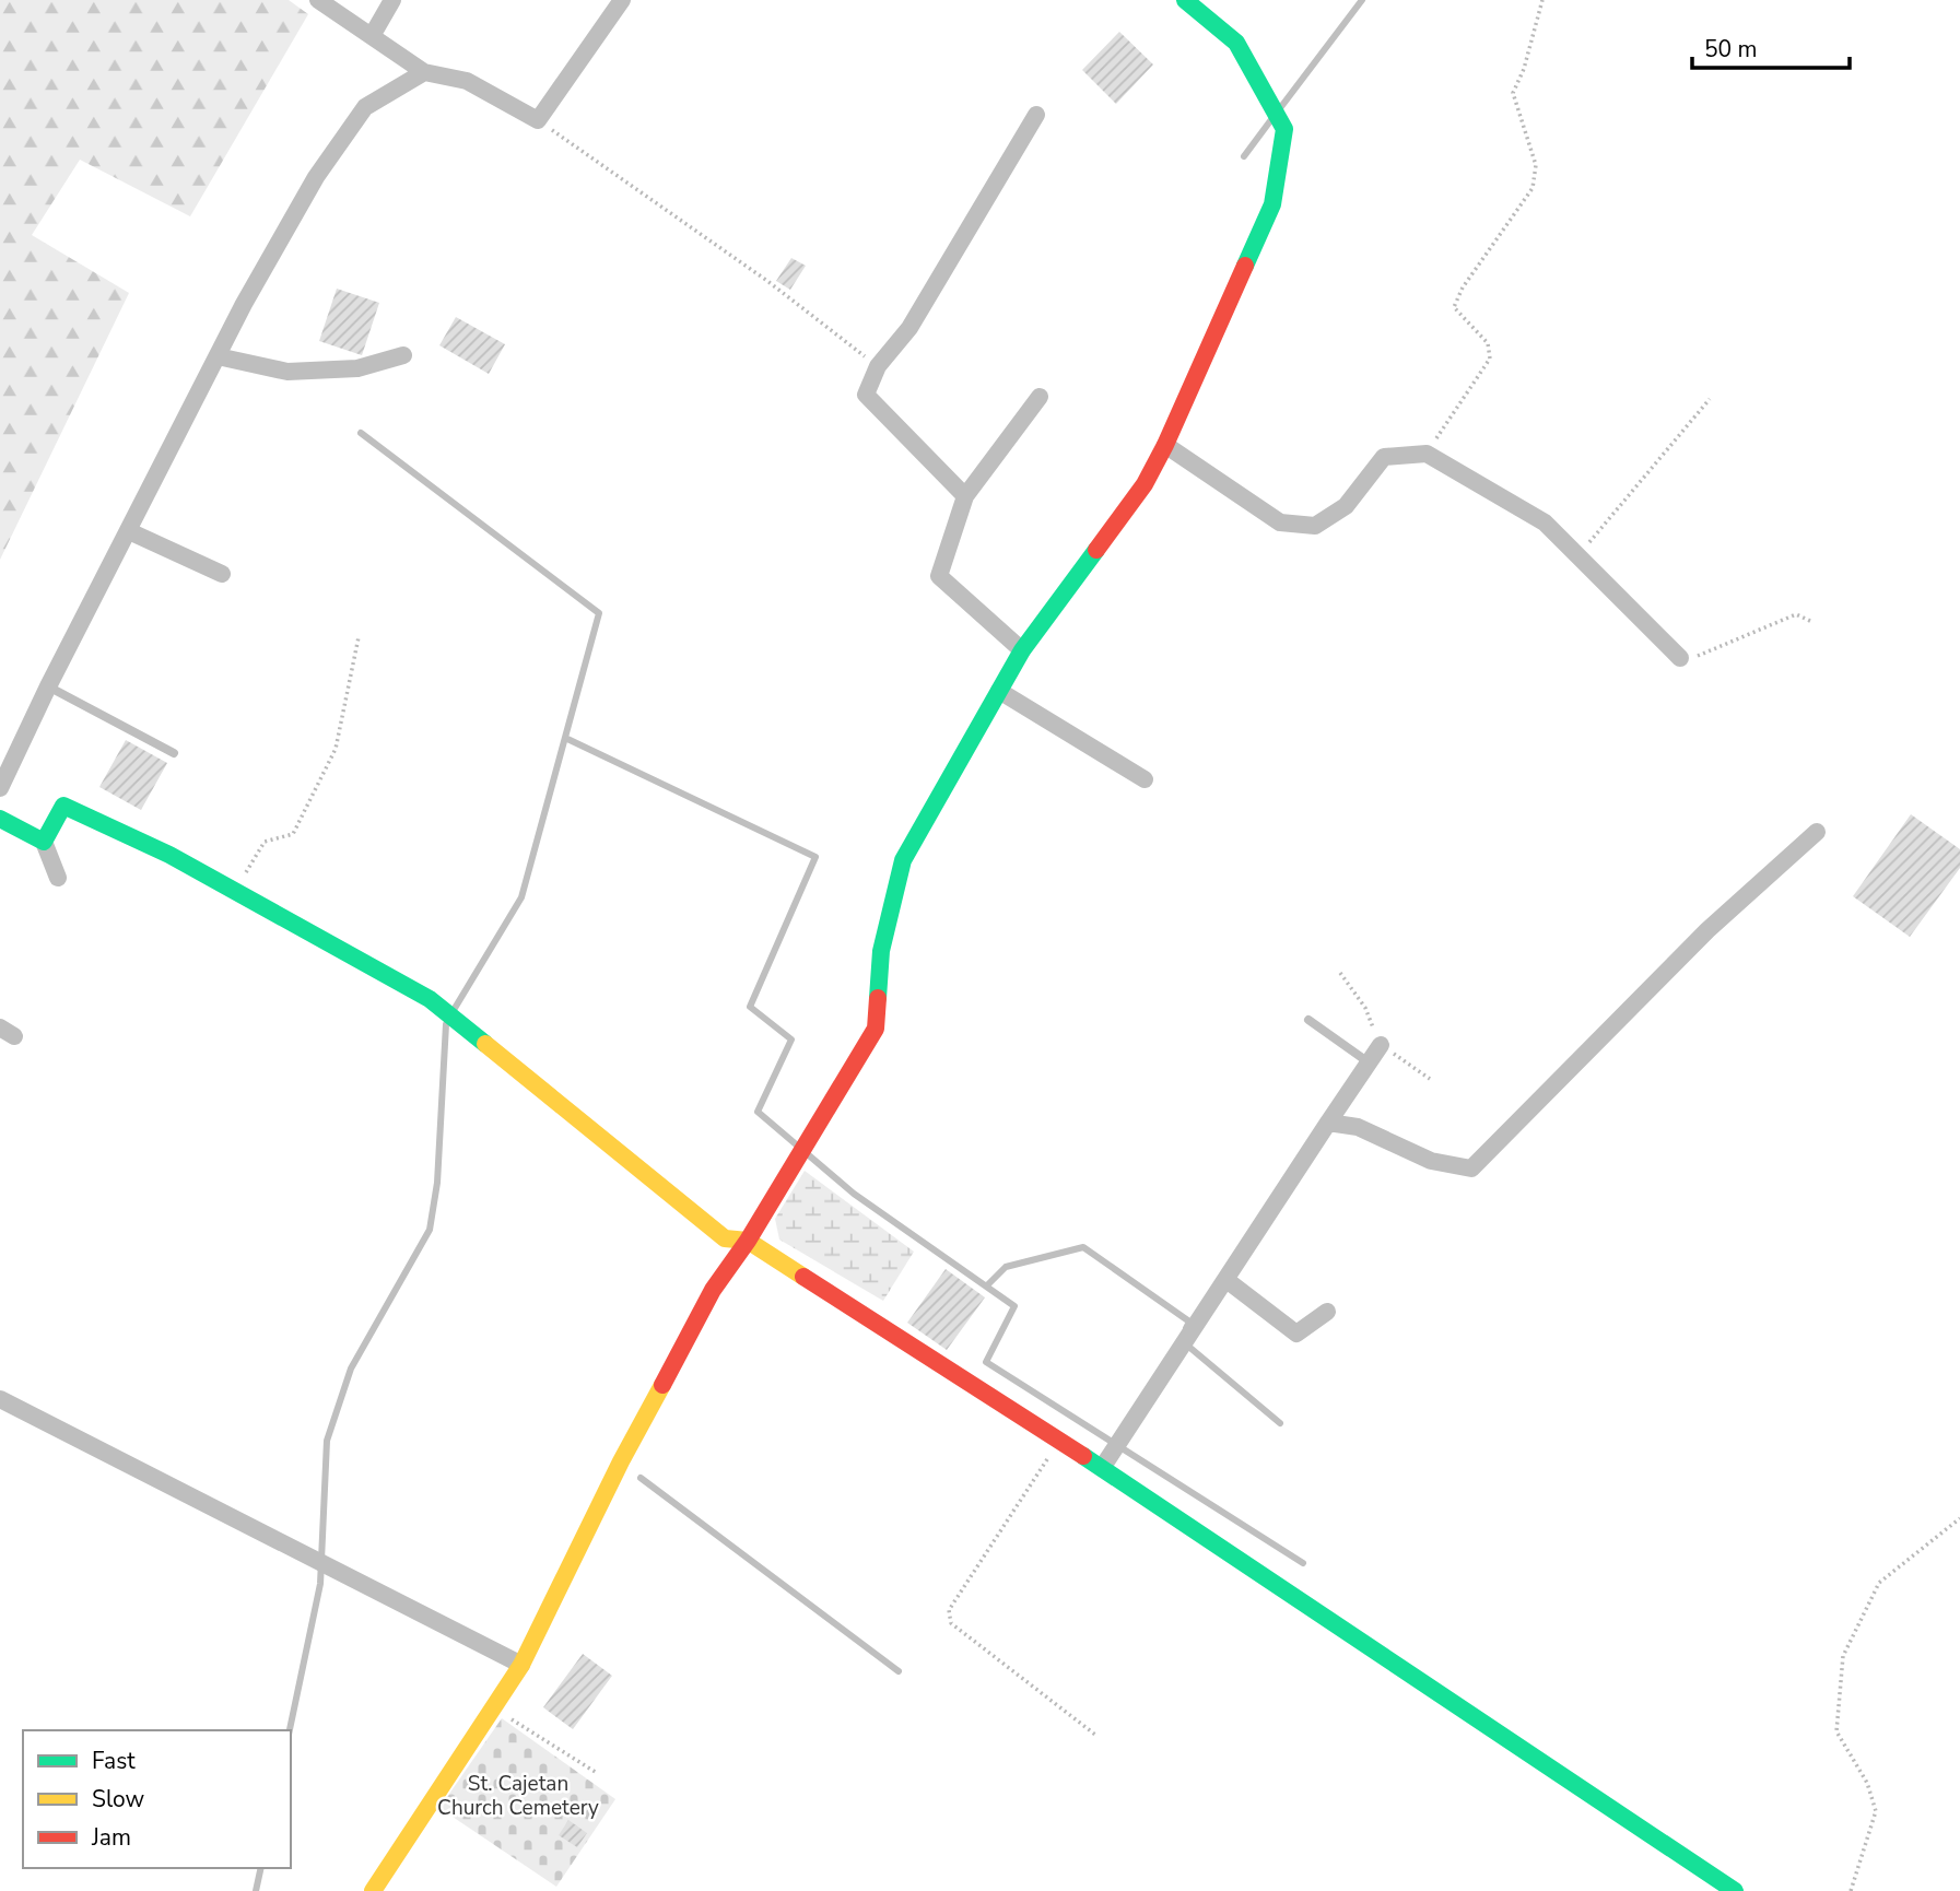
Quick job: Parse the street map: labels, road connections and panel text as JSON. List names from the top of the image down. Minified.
{"parks":["St. Cajetan Church Cemetery"],"legend":["Fast","Slow","Jam"],"scale_bar":"50 m"}
